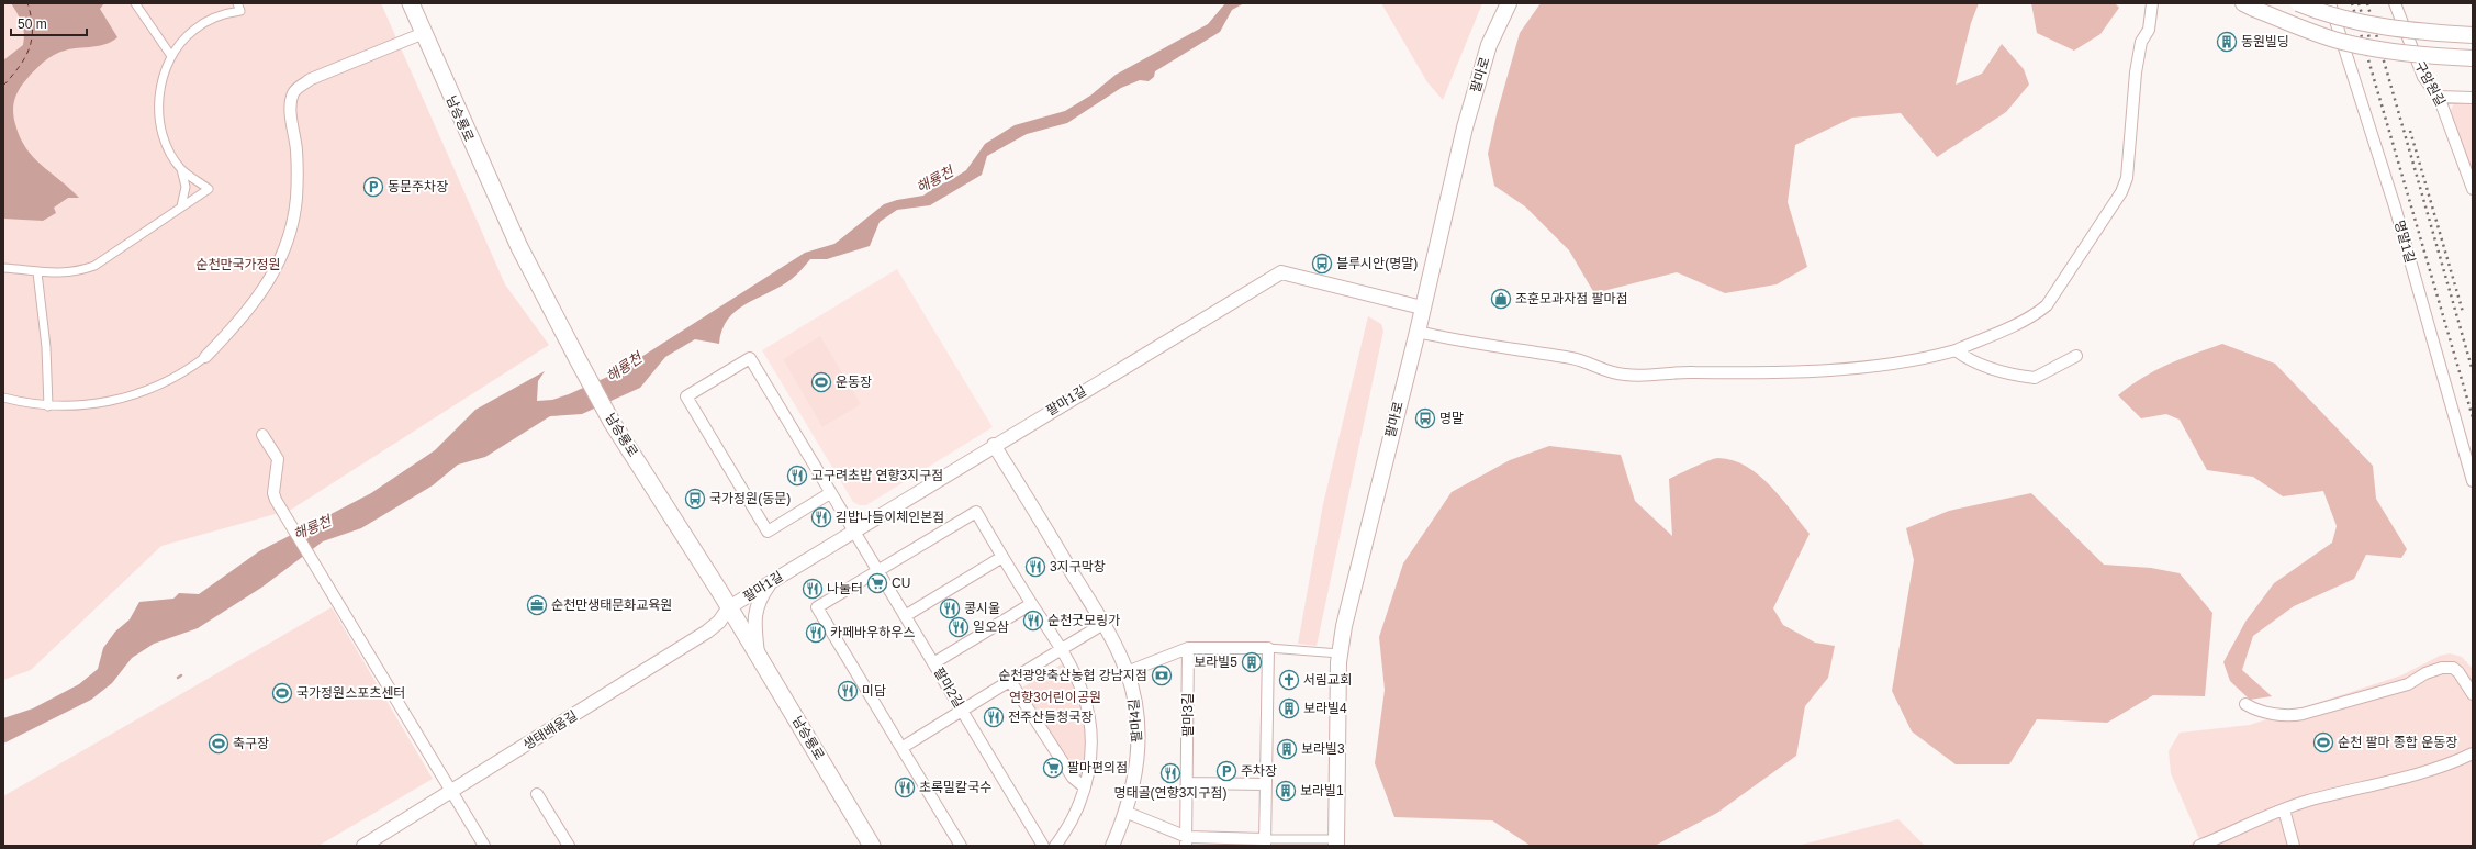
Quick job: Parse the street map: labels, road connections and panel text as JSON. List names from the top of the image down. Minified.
{"streets":{"main road":["팔마로","남승룡로"],"street":["구암원길","명말1길","팔마1길","팔마2길","팔마3길","팔마4길","생태배움길"]},"crossings":[["팔마로","팔마1길"],["남승룡로","팔마1길"],["남승룡로","생태배움길"],["팔마1길","팔마2길"],["팔마1길","팔마4길"],["팔마1길","생태배움길"]],"water":["해룡천"],"parks":["순천만국가정원","연향3어린이공원"],"places":{"building":["동원빌딩","보라빌5","보라빌4","보라빌3","보라빌1"],"parking":["동문주차장","주차장"],"bus stop":["블루시안(명말)","명말","국가정원(동문)"],"shop":["조훈모과자점 팔마점"],"sports":["운동장","국가정원스포츠센터","순천 팔마 종합 운동장","축구장"],"restaurant":["고구려초밥 연향3지구점","김밥나들이체인본점","3지구막창","나눌터","콩시울","순천굿모링가","일오삼","카페바우하우스","미담","전주산들청국장","명태골(연향3지구점)","초록밀칼국수"],"supermarket":["CU","팔마편의점"],"office":["순천만생태문화교육원"],"bank":["순천광양축산농협 강남지점"],"church":["서림교회"]},"scale_bar":"50 m"}
